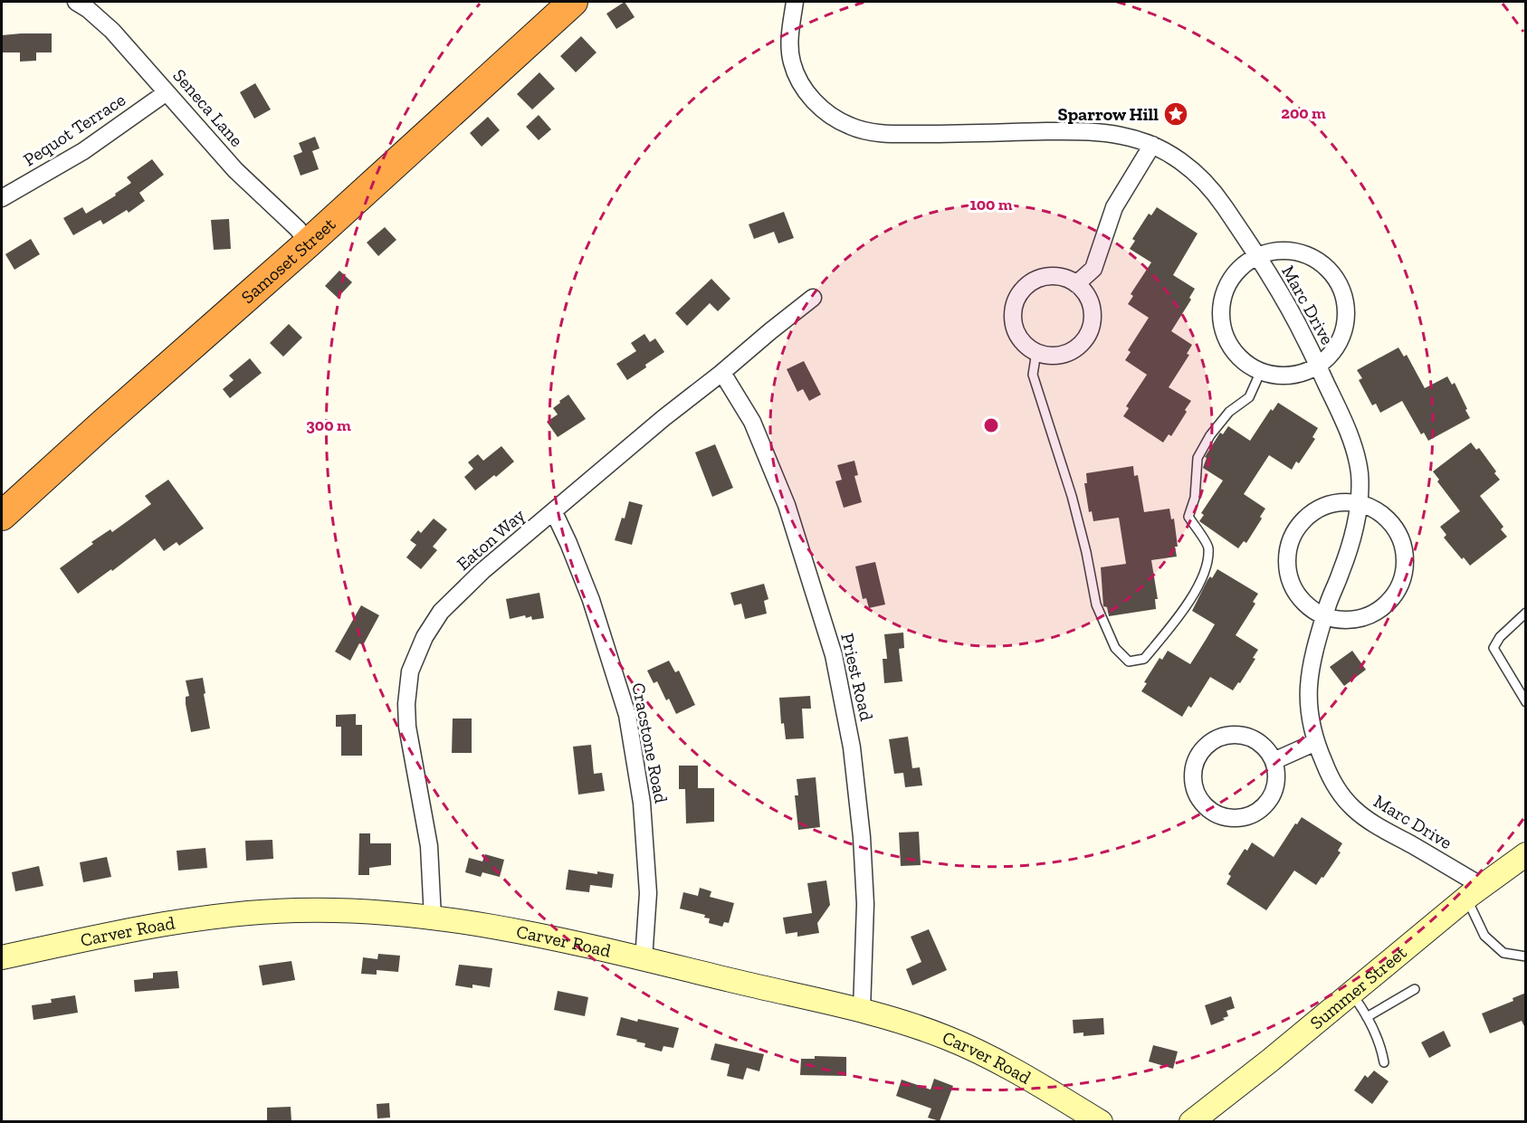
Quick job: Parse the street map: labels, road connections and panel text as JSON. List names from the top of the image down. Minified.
{"streets":{"highway":["Samoset Street"],"street":["Seneca Lane","Pequot Terrace","Marc Drive","Eaton Way","Priest Road","Cracstone Road","Carver Road","Summer Street"]},"crossings":[["Seneca Lane","Pequot Terrace"],["Seneca Lane","Samoset Street"],["Marc Drive","Summer Street"],["Eaton Way","Priest Road"],["Eaton Way","Cracstone Road"],["Eaton Way","Carver Road"],["Priest Road","Carver Road"],["Cracstone Road","Carver Road"]],"places":{"place":["Sparrow Hill"]},"rings":["200 m","100 m","300 m"]}
